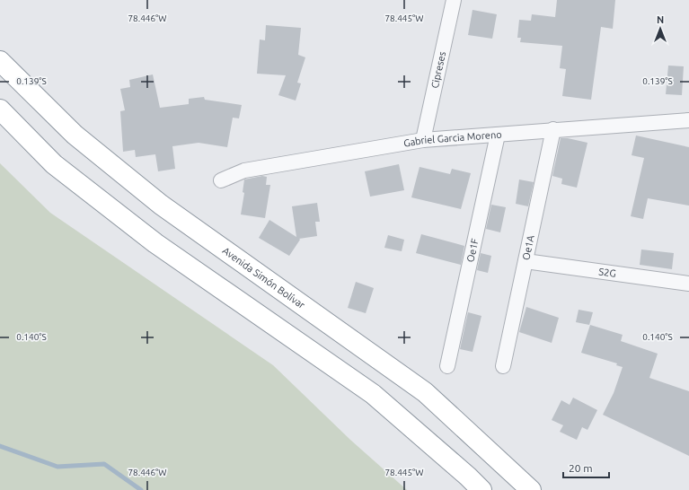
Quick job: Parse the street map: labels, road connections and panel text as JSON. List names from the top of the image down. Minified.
{"streets":{"highway":["Avenida Simón Bolívar"],"street":["Cipreses","Gabriel Garcia Moreno","Oe1A","Oe1F","S2G"]},"crossings":[["Cipreses","Gabriel Garcia Moreno"],["Gabriel Garcia Moreno","Oe1A"],["Gabriel Garcia Moreno","Oe1F"],["Oe1A","S2G"]],"scale_bar":"20 m","north":"top","coordinates":["78.446°W","78.445°W","0.139°S","0.140°S"]}
